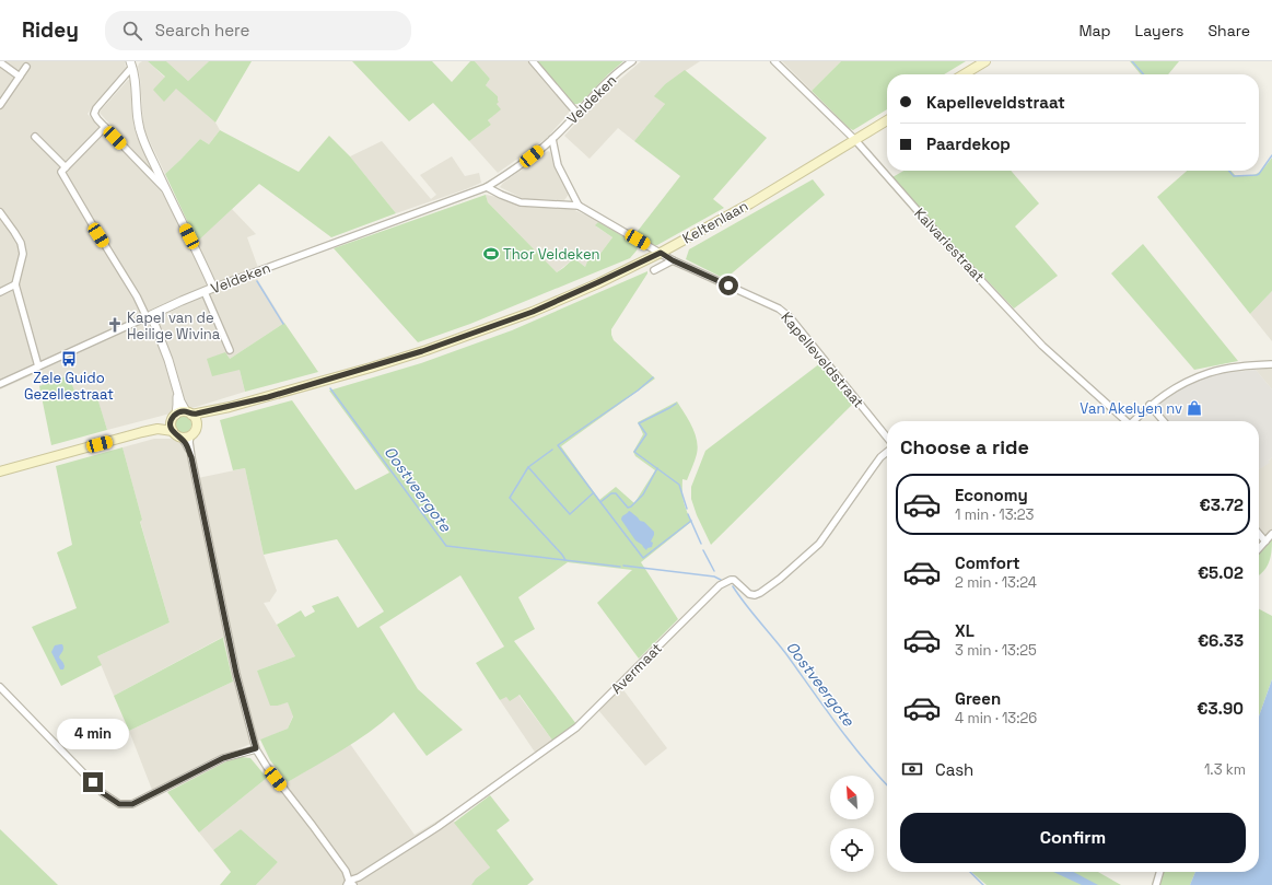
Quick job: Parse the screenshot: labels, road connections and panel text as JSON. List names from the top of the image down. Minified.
{"streets":{"main road":["Keltenlaan"],"street":["Veldeken","Kalvariestraat","Kapelleveldstraat","Avermaat"]},"crossings":[["Keltenlaan","Kalvariestraat"],["Keltenlaan","Kapelleveldstraat"]],"water":["Oostveergote"],"places":{"sports":["Thor Veldeken"],"church":["Kapel van de Heilige Wivina"],"bus stop":["Zele Guido Gezellestraat"],"shop":["Van Akelyen nv"]},"north":"top left","page":{"header":"Ridey","search":"Search here","nav":["Map","Layers","Share"],"banner":["Kapelleveldstraat","Paardekop"],"heading":"Choose a ride","list":[{"name":"Economy","note":"1 min · 13:23","value":"€3.72"},{"name":"Comfort","note":"2 min · 13:24","value":"€5.02"},{"name":"XL","note":"3 min · 13:25","value":"€6.33"},{"name":"Green","note":"4 min · 13:26","value":"€3.90"}],"bubble":"4 min","pay":["Cash","1.3 km"],"buttons":"Confirm"}}
